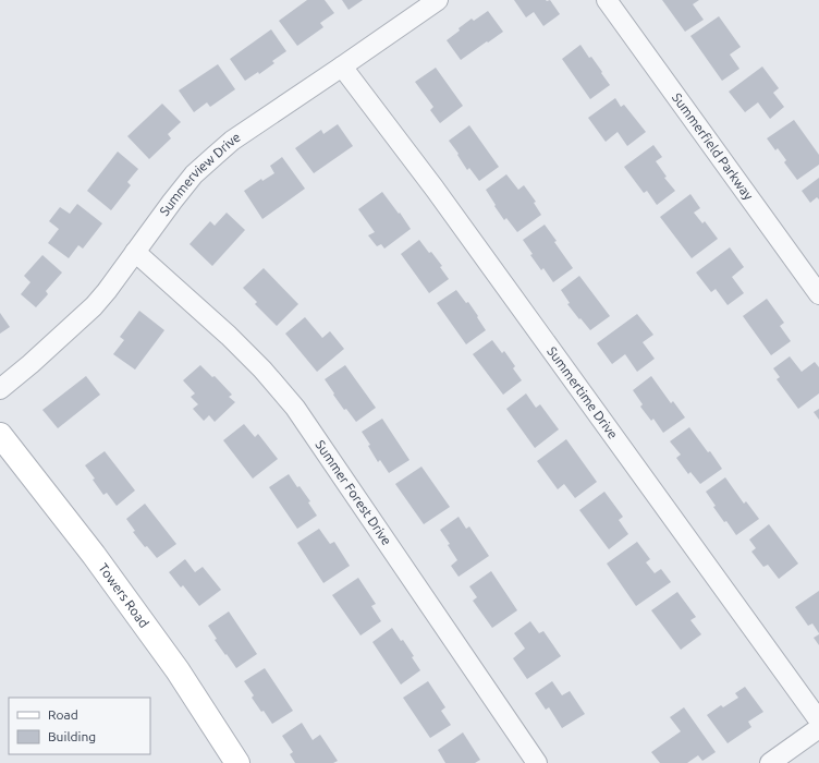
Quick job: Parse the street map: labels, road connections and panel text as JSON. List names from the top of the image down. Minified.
{"streets":{"main road":["Towers Road"],"street":["Summerfield Parkway","Summerview Drive","Summertime Drive","Summer Forest Drive"]},"crossings":[["Summerview Drive","Summertime Drive"],["Summerview Drive","Summer Forest Drive"]],"legend":["Road","Building"]}
